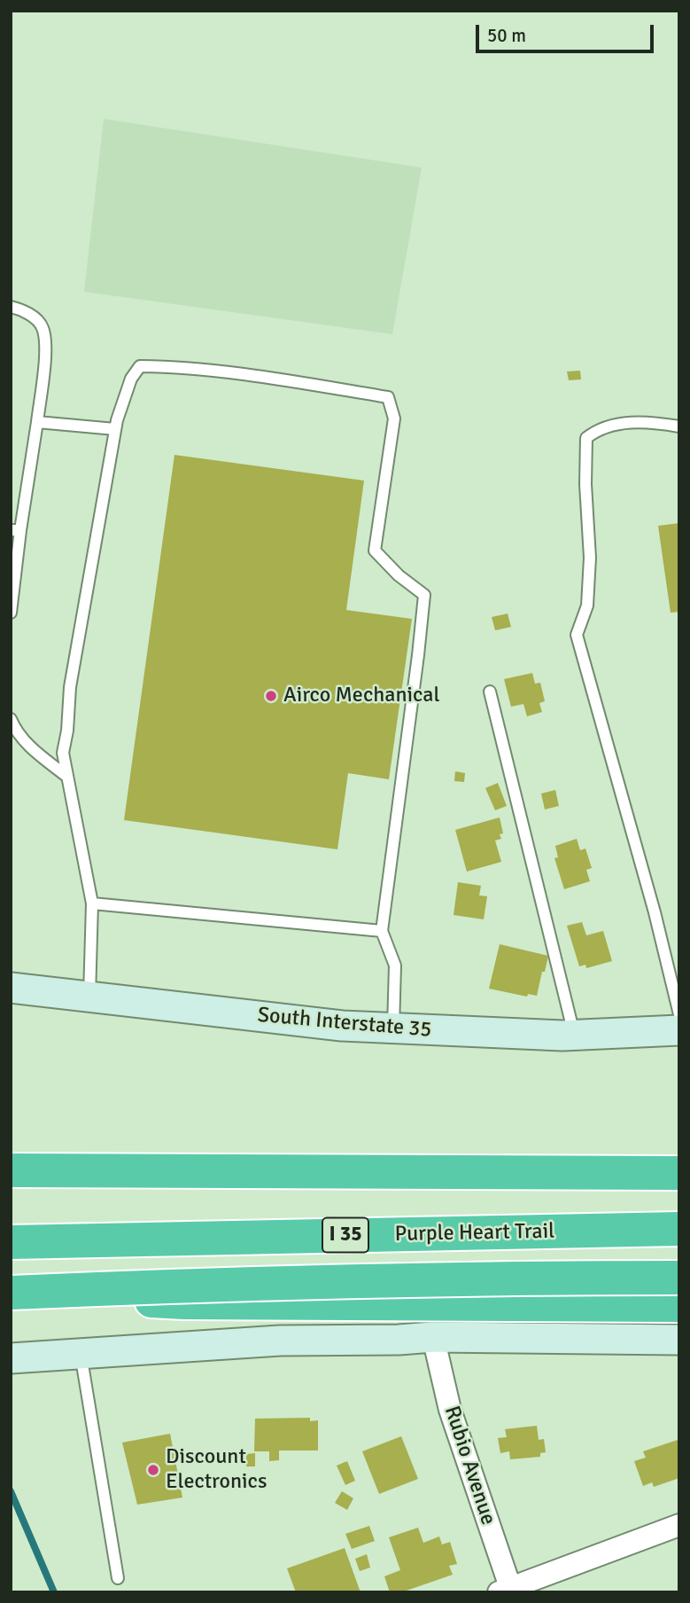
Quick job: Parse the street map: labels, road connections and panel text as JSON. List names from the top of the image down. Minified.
{"streets":{"highway":["Purple Heart Trail","I 35"],"main road":["South Interstate 35"],"street":["Rubio Avenue"]},"places":["Airco Mechanical","Discount Electronics"],"scale_bar":"50 m"}
